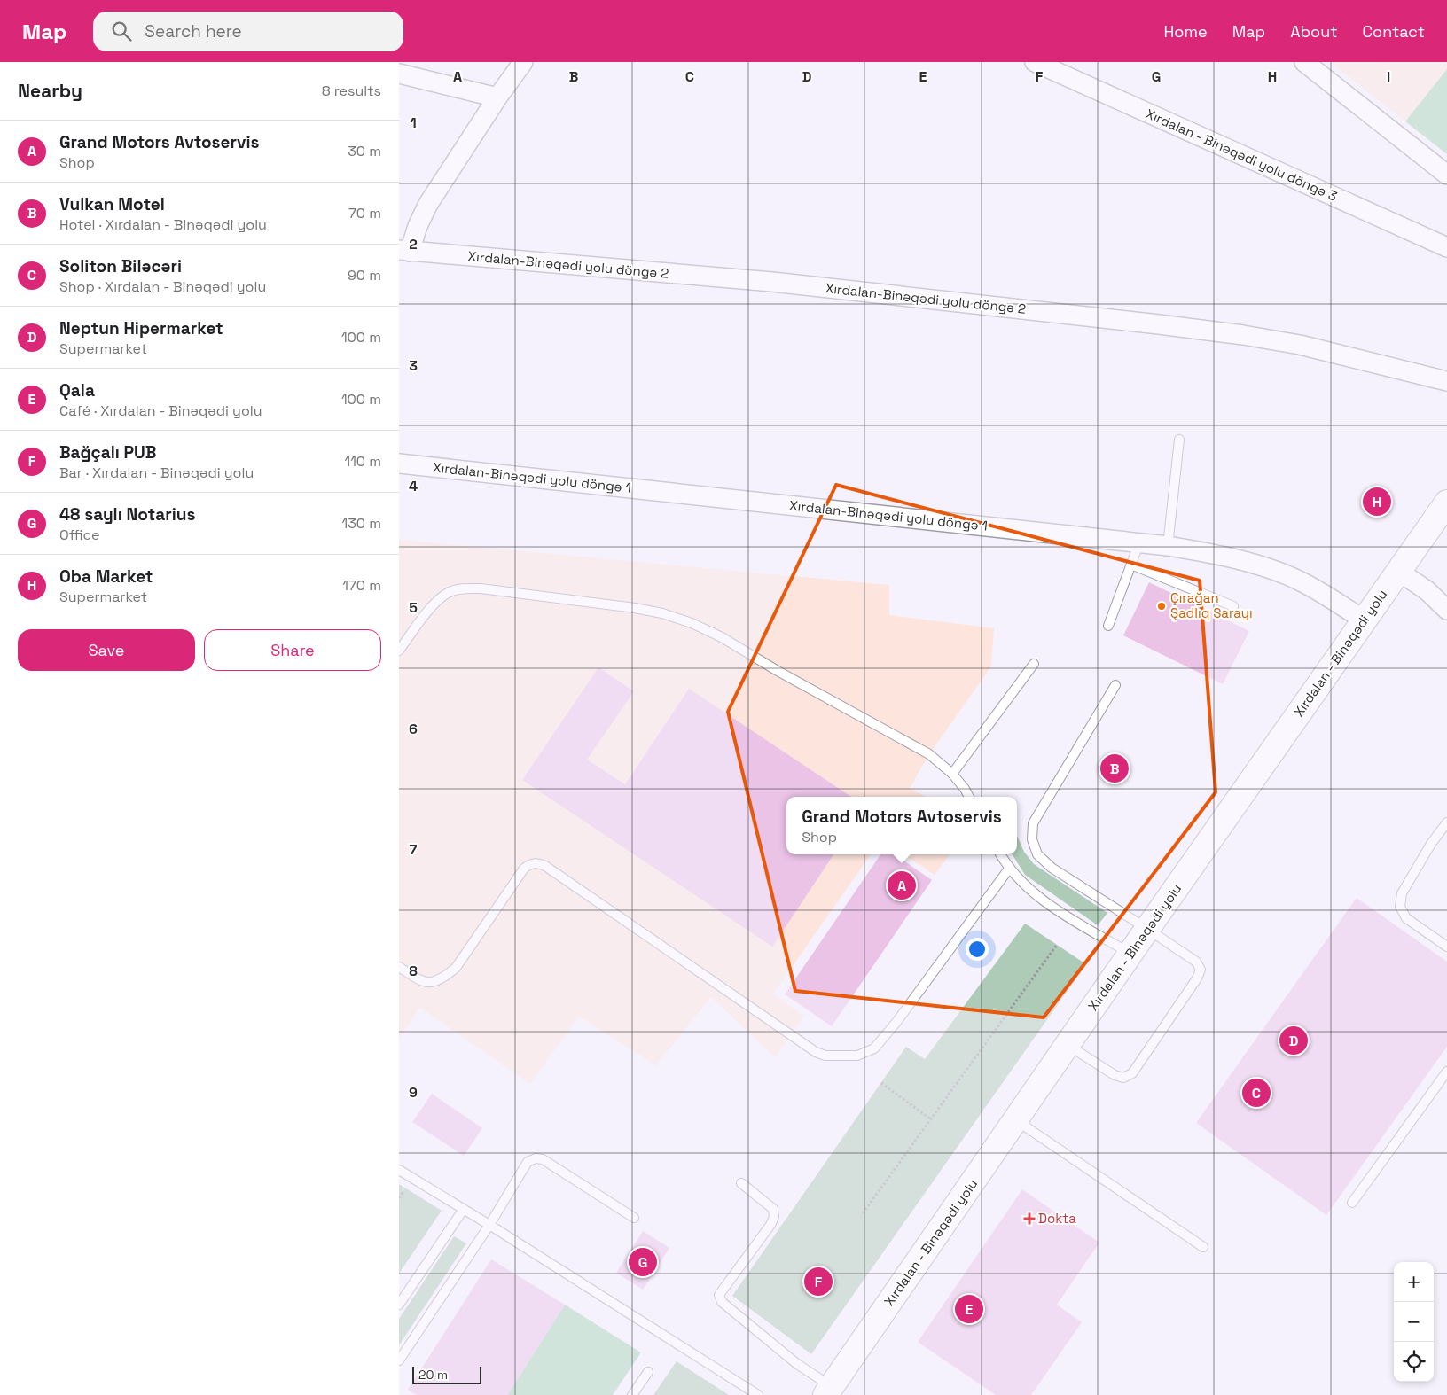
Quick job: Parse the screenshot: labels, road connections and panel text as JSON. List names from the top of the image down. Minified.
{"streets":{"main road":["Xırdalan - Binəqədi yolu"],"street":["Xırdalan - Binəqədi yolu döngə 3","Xırdalan-Binəqədi yolu döngə 2","Xırdalan-Binəqədi yolu döngə 1"]},"crossings":[["Xırdalan-Binəqədi yolu döngə 1","Xırdalan - Binəqədi yolu"]],"places":{"other":["Çırağan Şadlıq Sarayı"],"health":["Dokta"]},"scale_bar":"20 m","page":{"header":"Map","search":"Search here","nav":["Home","Map","About","Contact"],"heading":["Nearby","8 results"],"list":[{"mark":"A","name":"Grand Motors Avtoservis","note":"Shop","value":"30 m"},{"mark":"B","name":"Vulkan Motel","note":"Hotel · Xırdalan - Binəqədi yolu","value":"70 m"},{"mark":"C","name":"Soliton Biləcəri","note":"Shop · Xırdalan - Binəqədi yolu","value":"90 m"},{"mark":"D","name":"Neptun Hipermarket","note":"Supermarket","value":"100 m"},{"mark":"E","name":"Qala","note":"Café · Xırdalan - Binəqədi yolu","value":"100 m"},{"mark":"F","name":"Bağçalı PUB","note":"Bar · Xırdalan - Binəqədi yolu","value":"110 m"},{"mark":"G","name":"48 saylı Notarius","note":"Office","value":"130 m"},{"mark":"H","name":"Oba Market","note":"Supermarket","value":"170 m"}],"pins":["H","B","A","D","C","G","F","E"],"buttons":["Save","Share"],"popup":["Grand Motors Avtoservis","Shop"],"map_buttons":["+","−"],"scale":"20 m"},"grid":{"columns":["A","B","C","D","E","F","G","H","I"],"rows":["1","2","3","4","5","6","7","8","9"]}}
